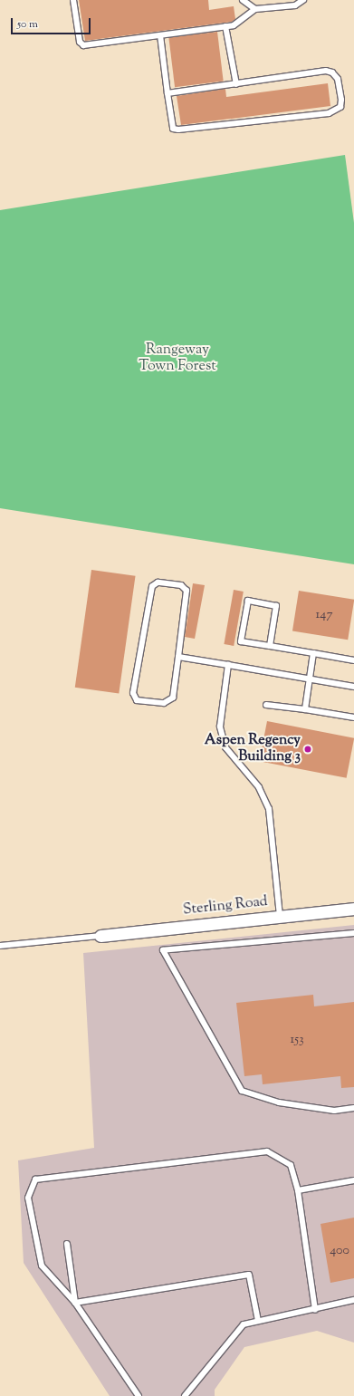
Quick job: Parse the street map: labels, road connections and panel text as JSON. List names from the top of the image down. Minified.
{"streets":{"street":["Sterling Road"]},"parks":["Rangeway Town Forest"],"places":["Aspen Regency Building 3"],"house_numbers":["147","153","400"],"scale_bar":"50 m"}
